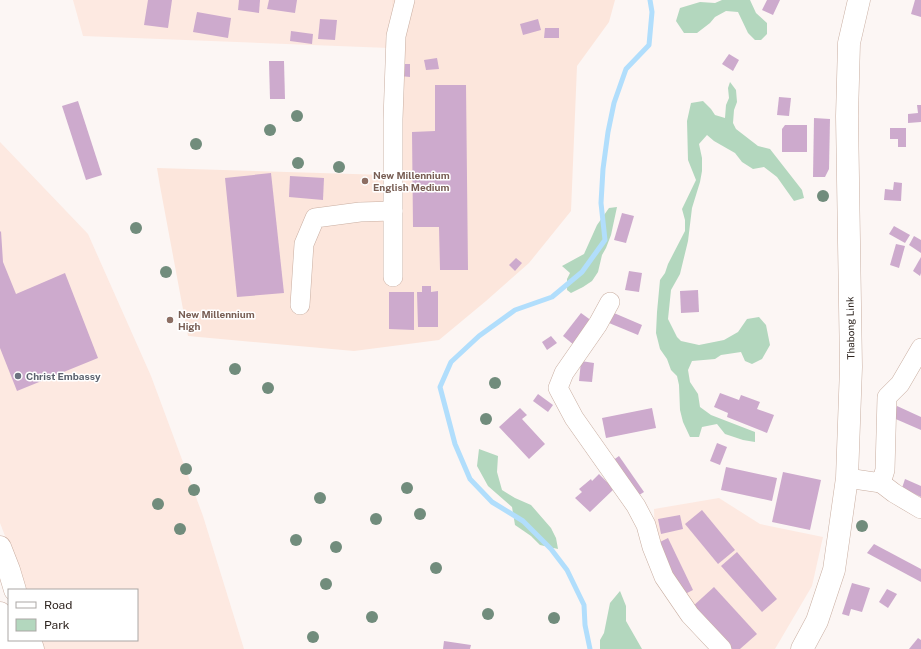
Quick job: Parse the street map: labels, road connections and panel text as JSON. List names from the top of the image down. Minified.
{"streets":{"main road":["Thabong Link"]},"places":["New Millennium English Medium","New Millennium High","Christ Embassy"],"legend":["Road","Park"]}
